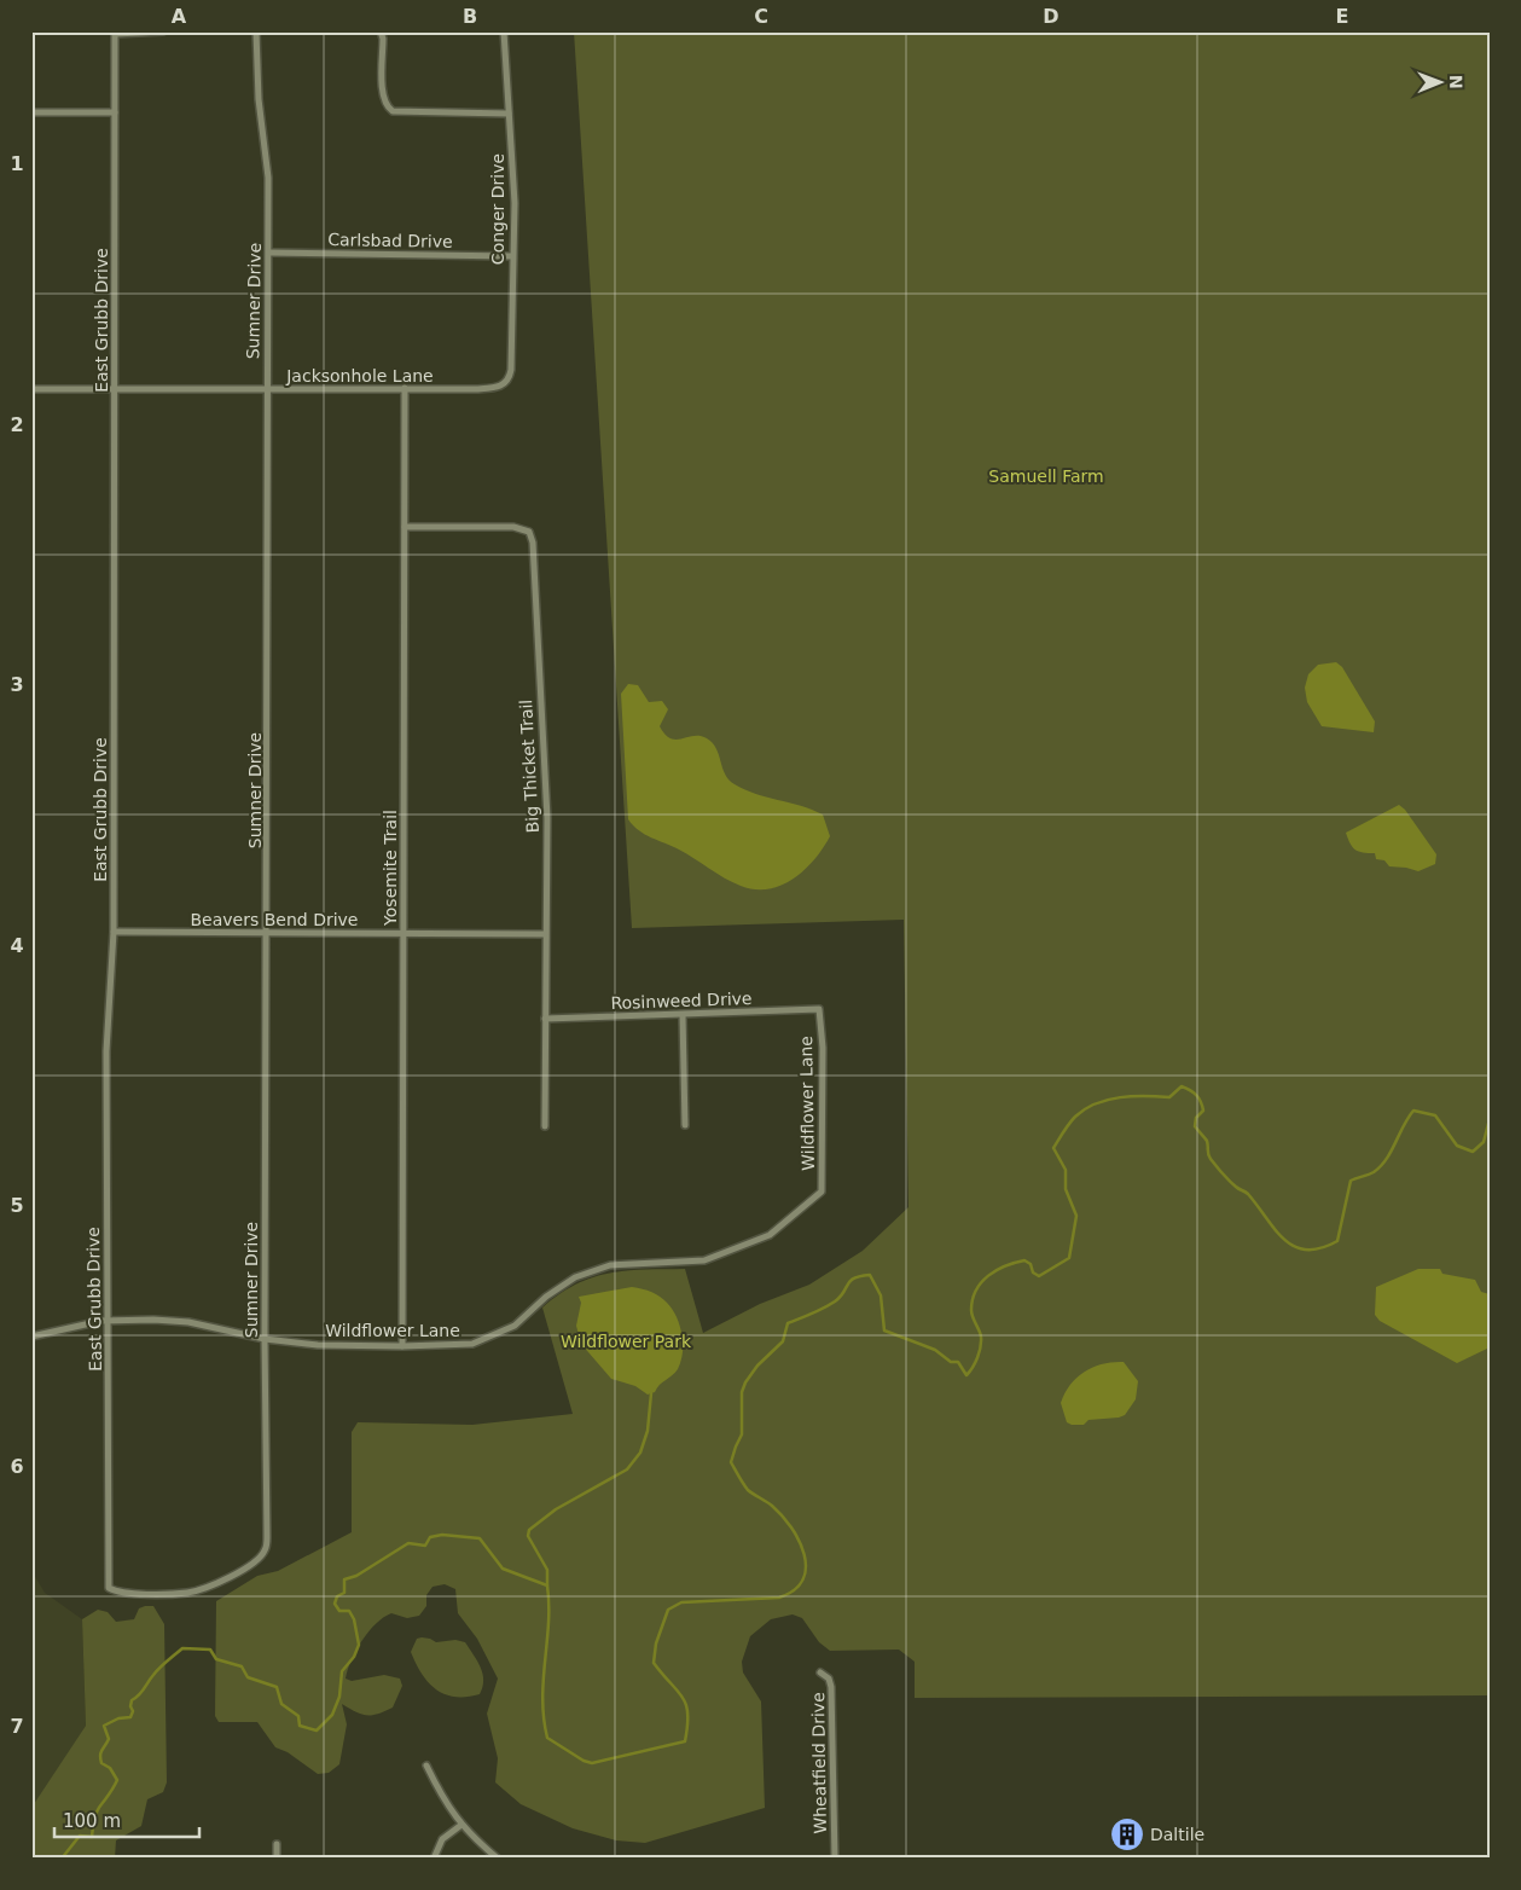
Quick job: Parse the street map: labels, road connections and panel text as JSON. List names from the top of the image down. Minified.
{"streets":{"street":["Conger Drive","Carlsbad Drive","Sumner Drive","East Grubb Drive","Jacksonhole Lane","Big Thicket Trail","Yosemite Trail","Beavers Bend Drive","Rosinweed Drive","Wildflower Lane","Wheatfield Drive"]},"crossings":[["Conger Drive","Carlsbad Drive"],["Conger Drive","Jacksonhole Lane"],["Carlsbad Drive","Sumner Drive"],["Sumner Drive","East Grubb Drive"],["Sumner Drive","Jacksonhole Lane"],["Sumner Drive","Beavers Bend Drive"],["Sumner Drive","Wildflower Lane"],["East Grubb Drive","Jacksonhole Lane"],["East Grubb Drive","Beavers Bend Drive"],["East Grubb Drive","Wildflower Lane"],["Jacksonhole Lane","Yosemite Trail"],["Big Thicket Trail","Yosemite Trail"],["Big Thicket Trail","Beavers Bend Drive"],["Big Thicket Trail","Rosinweed Drive"],["Yosemite Trail","Beavers Bend Drive"],["Yosemite Trail","Wildflower Lane"],["Rosinweed Drive","Wildflower Lane"]],"parks":["Samuell Farm","Wildflower Park"],"places":{"building":["Daltile"]},"scale_bar":"100 m","north":"right","grid":{"columns":["A","B","C","D","E"],"rows":["1","2","3","4","5","6","7"]}}
